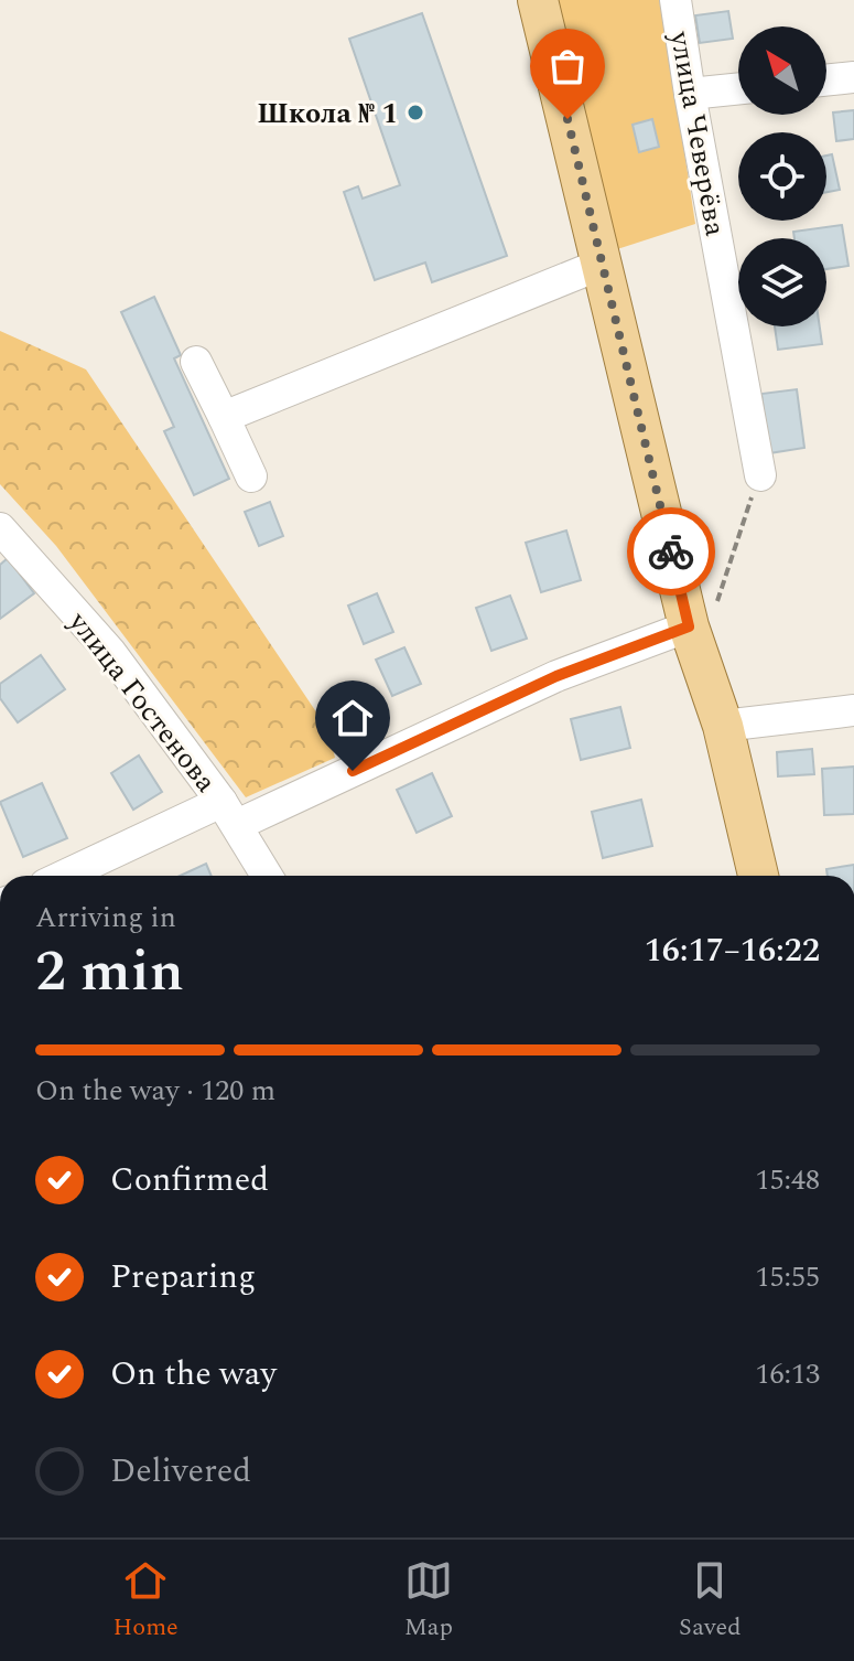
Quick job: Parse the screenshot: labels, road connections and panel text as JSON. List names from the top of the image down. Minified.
{"streets":{"street":["улица Чеверёва","улица Гостенова"]},"places":["Школа № 1"],"north":"top left","page":{"heading":["2 min","Arriving in","16:17–16:22"],"bar":"On the way · 120 m","list":[["Confirmed","15:48"],["Preparing","15:55"],["On the way","16:13"],"Delivered"],"tabs":["Home","Map","Saved"]}}
